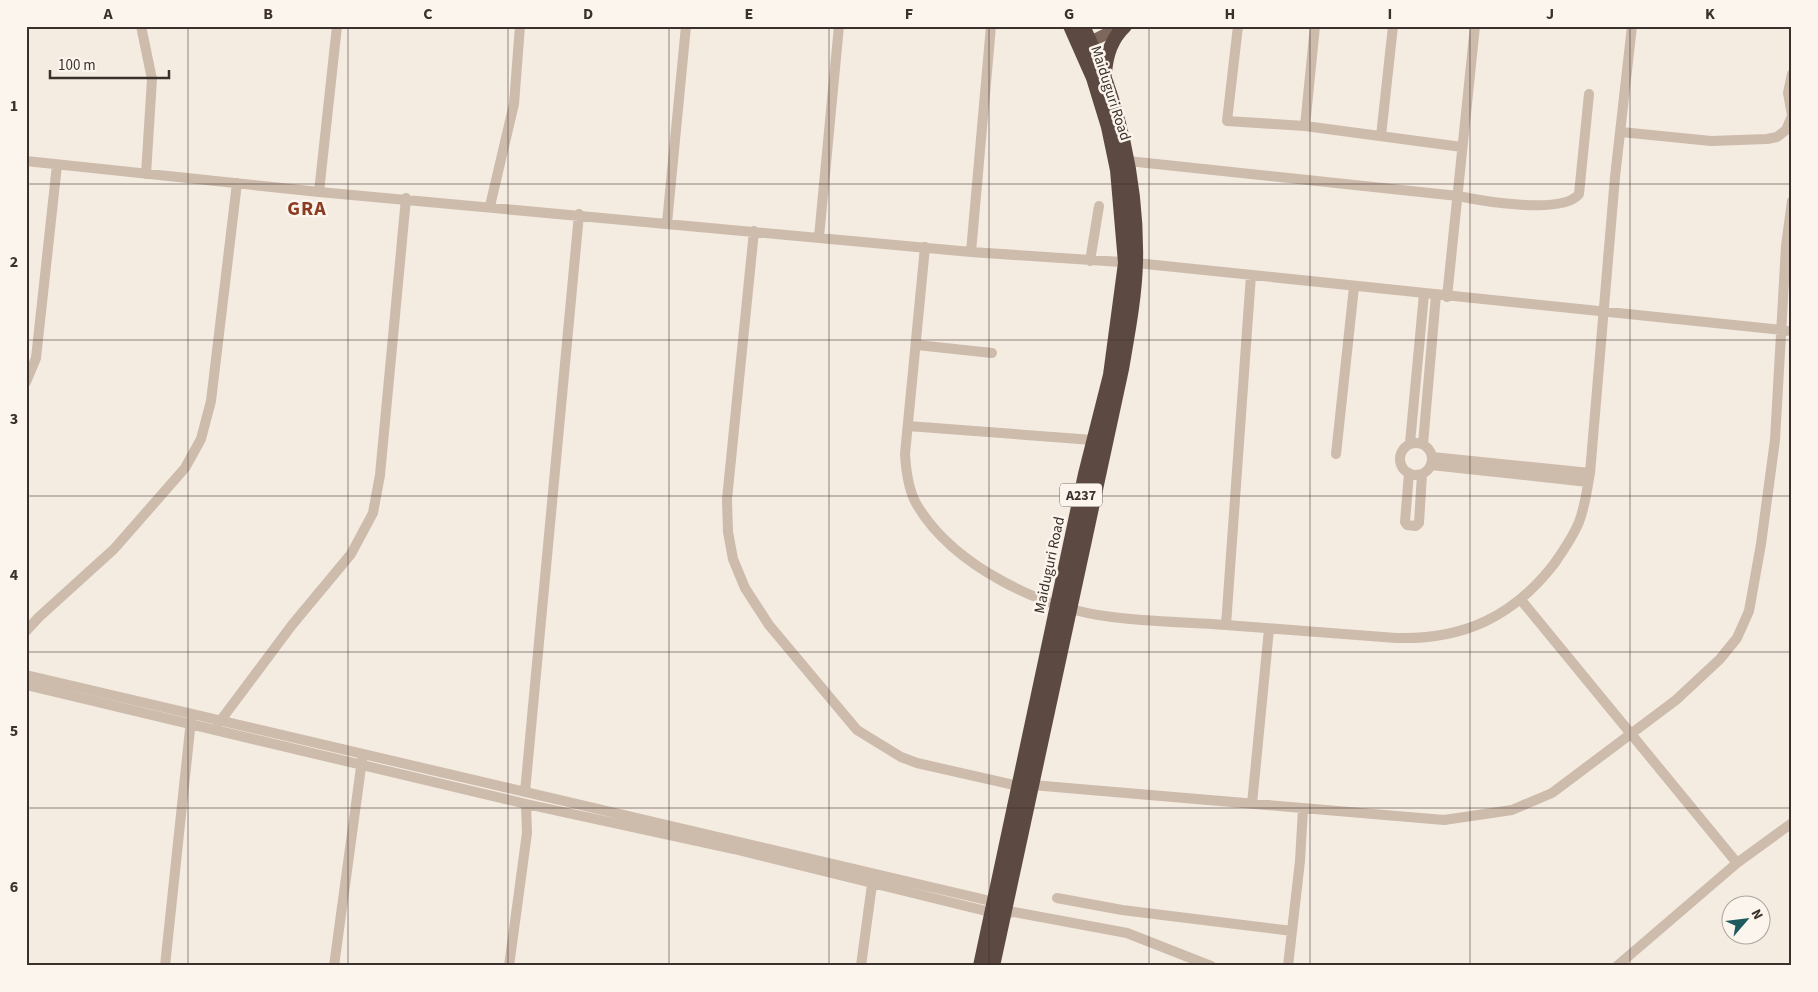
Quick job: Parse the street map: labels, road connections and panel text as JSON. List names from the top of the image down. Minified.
{"streets":{"highway":["Maiduguri Road","A237"]},"districts":["GRA"],"scale_bar":"100 m","north":"top right","grid":{"columns":["A","B","C","D","E","F","G","H","I","J","K"],"rows":["1","2","3","4","5","6"]}}
